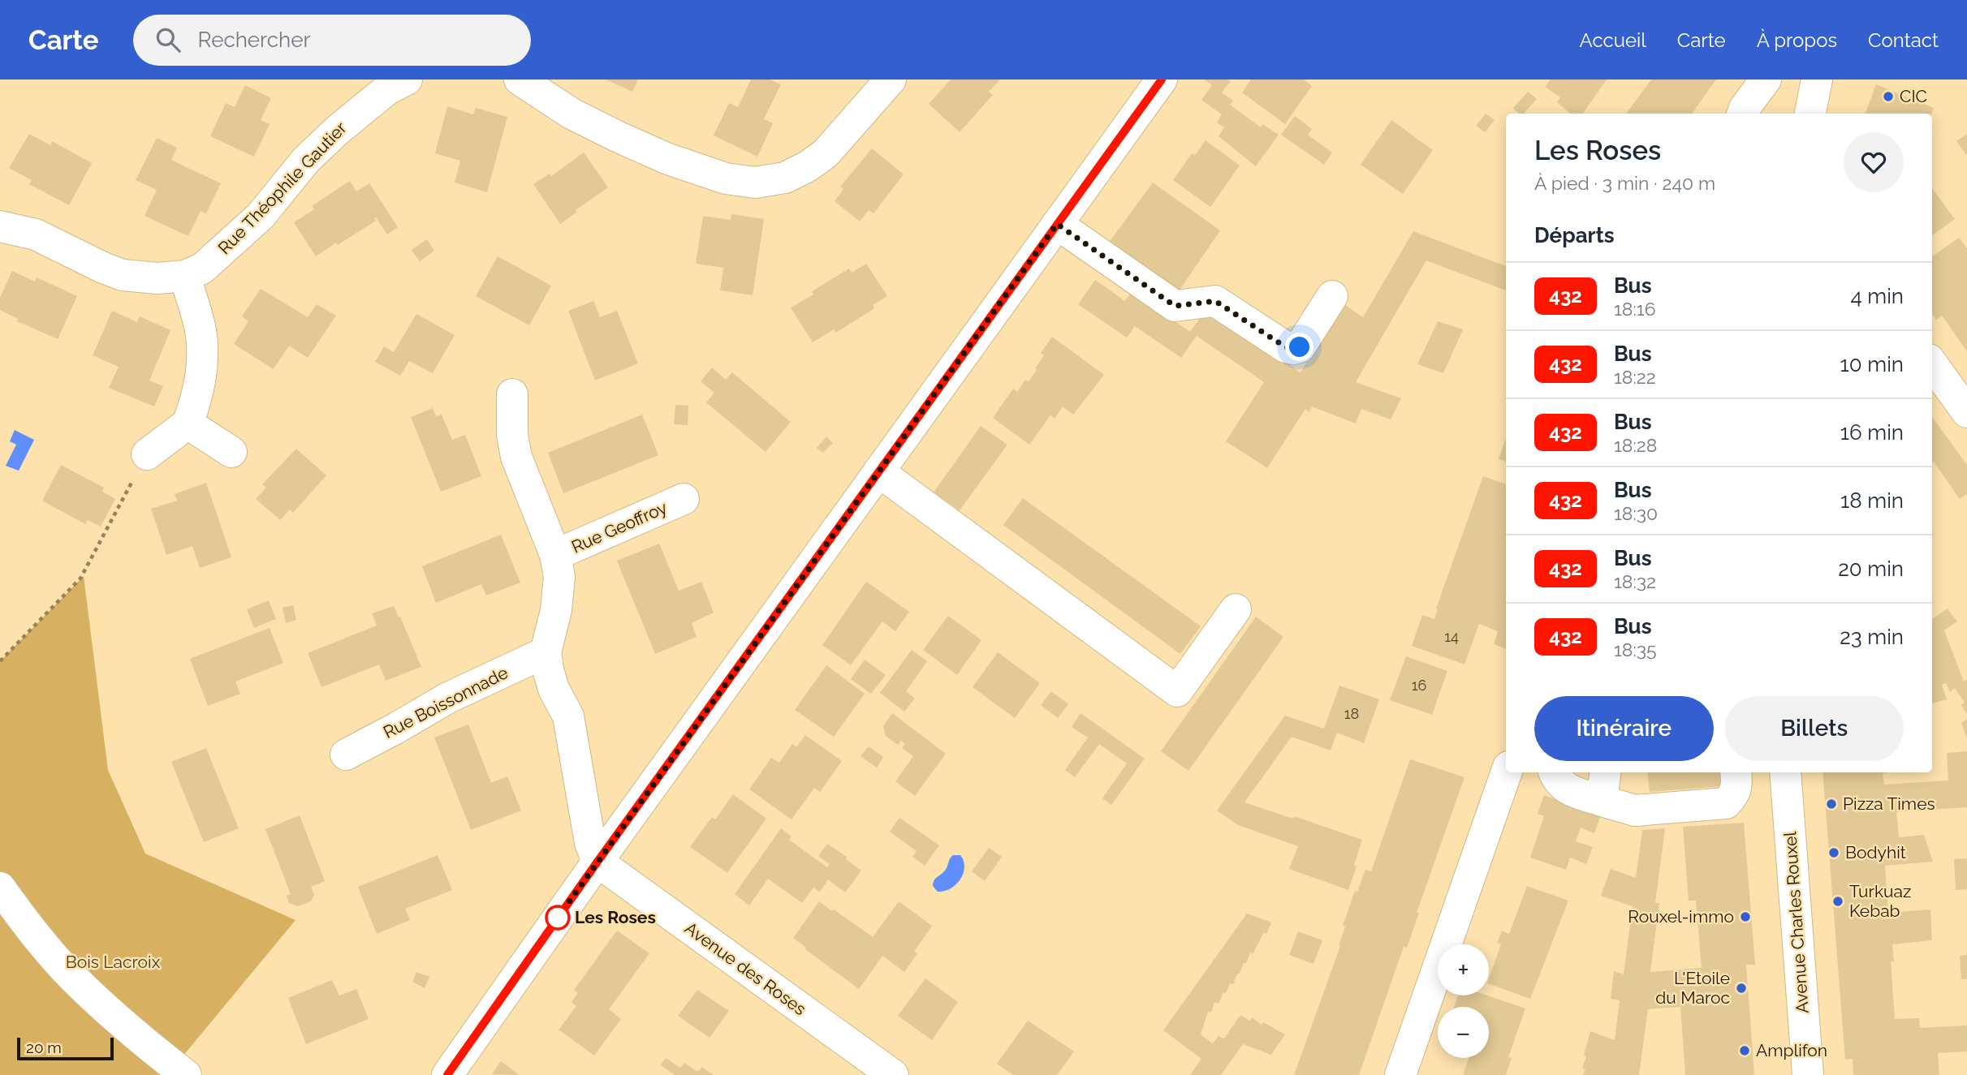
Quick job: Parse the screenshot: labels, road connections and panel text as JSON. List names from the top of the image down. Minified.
{"streets":{"street":["Rue Théophile Gautier","Rue Geoffroy","Rue Boissonnade","Avenue Charles Rouxel","Avenue des Roses"]},"parks":["Bois Lacroix"],"places":["CIC","Pizza Times","Bodyhit","Turkuaz Kebab","Rouxel-immo","Les Roses","L'Etoile du Maroc","Amplifon"],"lines":["bus line 432"],"house_numbers":["14","16","18"],"scale_bar":"20 m","page":{"header":"Carte","search":"Rechercher","nav":["Accueil","Carte","À propos","Contact"],"heading":[["Les Roses","À pied · 3 min · 240 m"],"Départs"],"list":[{"mark":"432","name":"Bus","note":"18:16","value":"4 min"},{"mark":"432","name":"Bus","note":"18:22","value":"10 min"},{"mark":"432","name":"Bus","note":"18:28","value":"16 min"},{"mark":"432","name":"Bus","note":"18:30","value":"18 min"},{"mark":"432","name":"Bus","note":"18:32","value":"20 min"},{"mark":"432","name":"Bus","note":"18:35","value":"23 min"}],"buttons":["Itinéraire","Billets"],"map_buttons":["+","−"],"scale":"20 m"}}
